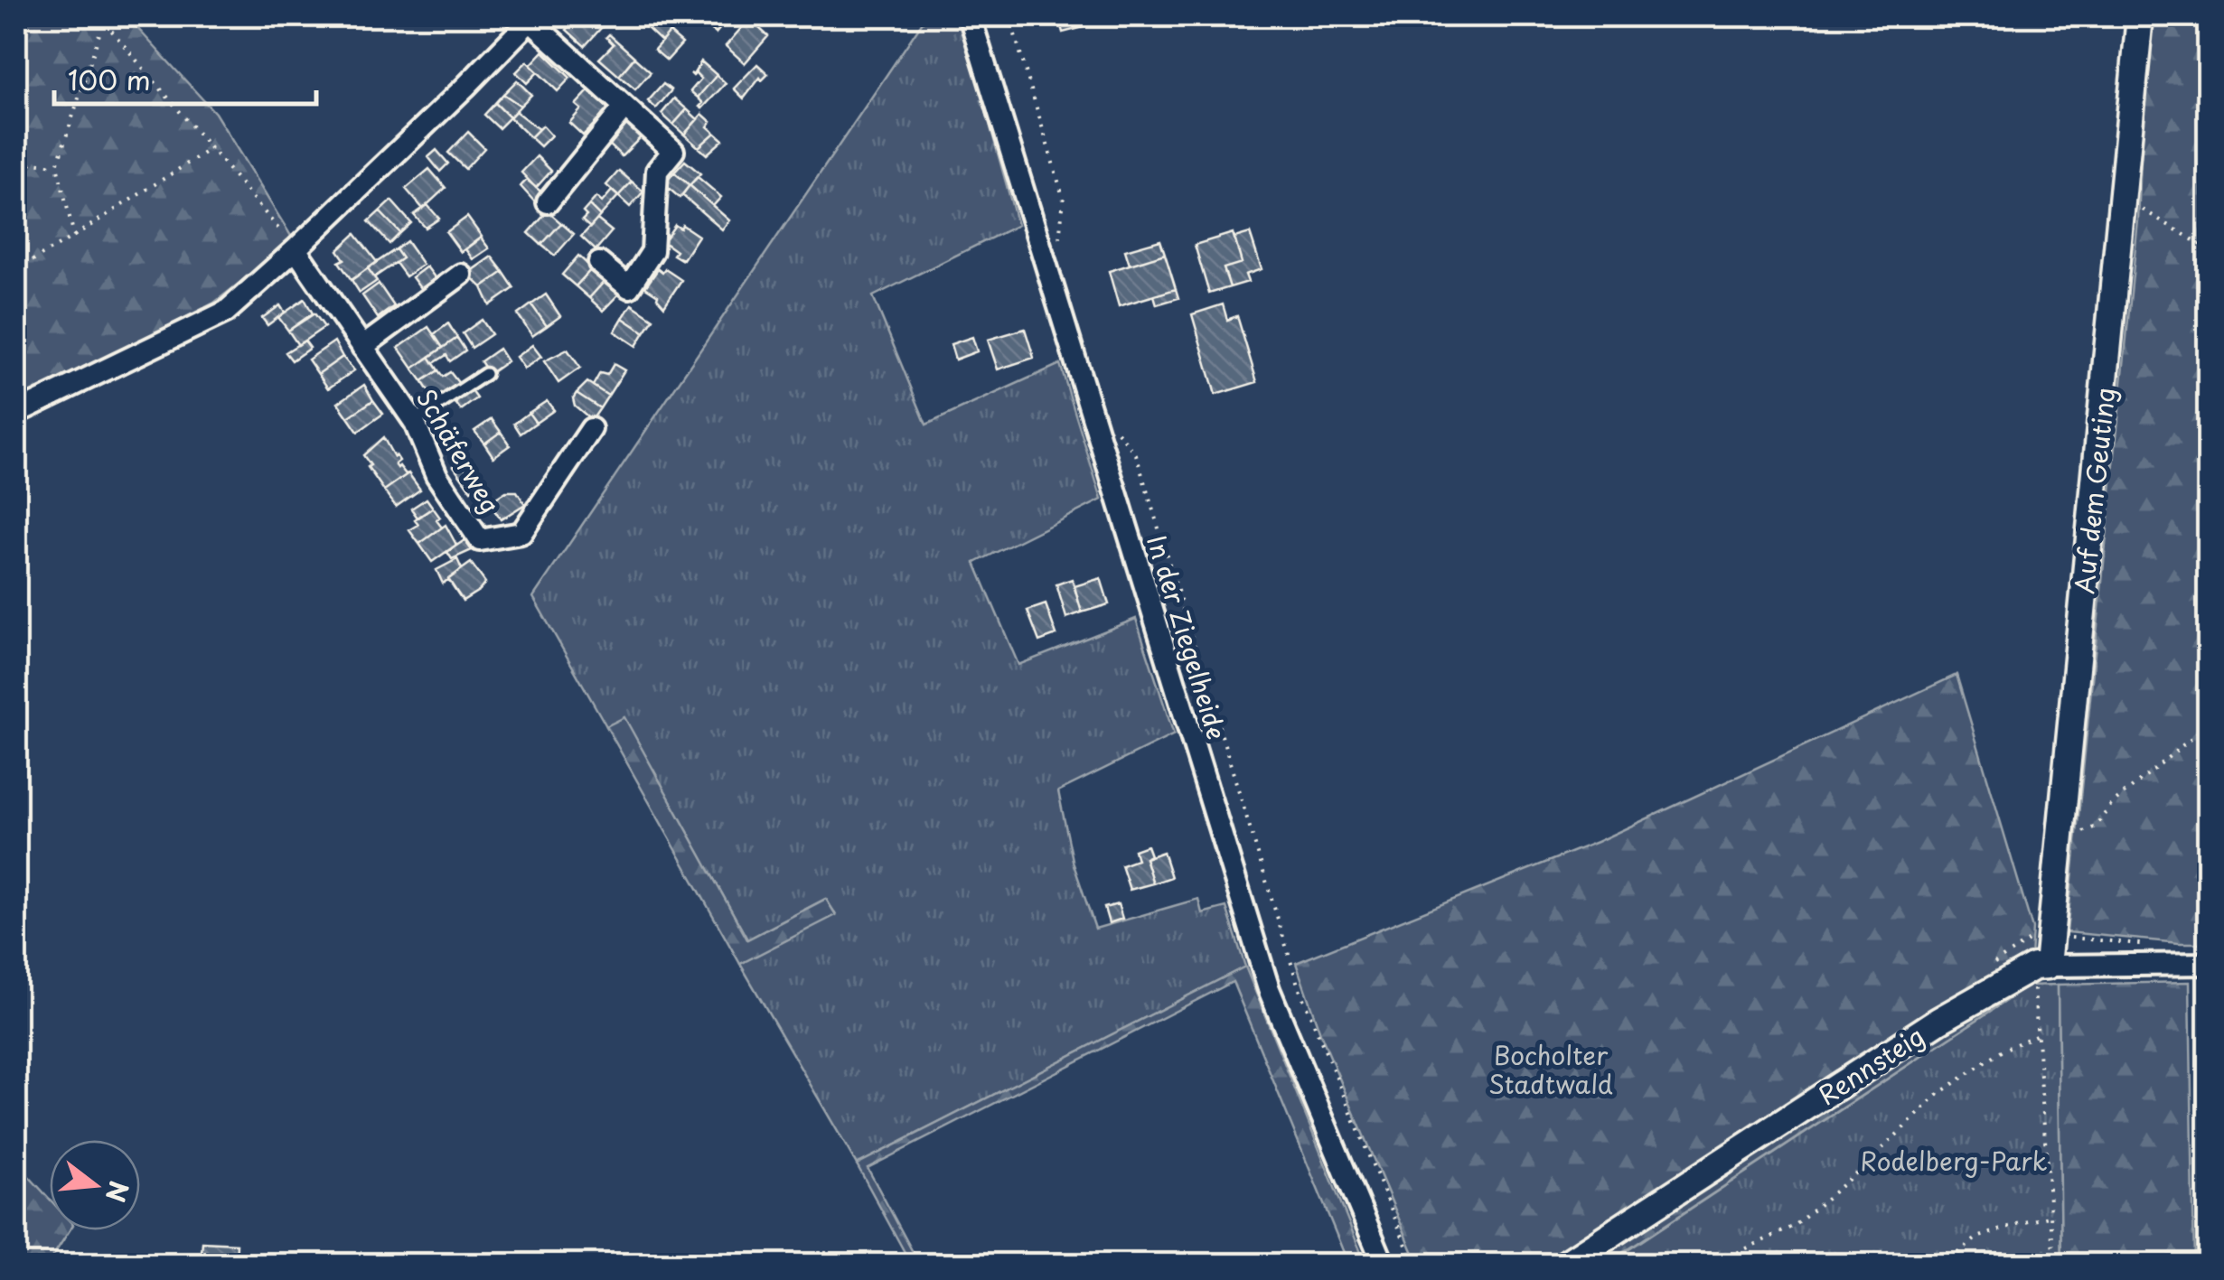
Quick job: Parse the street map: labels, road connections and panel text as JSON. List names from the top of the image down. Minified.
{"streets":{"street":["Schäferweg","Auf dem Geuting","In der Ziegelheide","Rennsteig"]},"crossings":[["Auf dem Geuting","Rennsteig"]],"parks":["Bocholter Stadtwald","Rodelberg-Park"],"scale_bar":"100 m","north":"right"}
